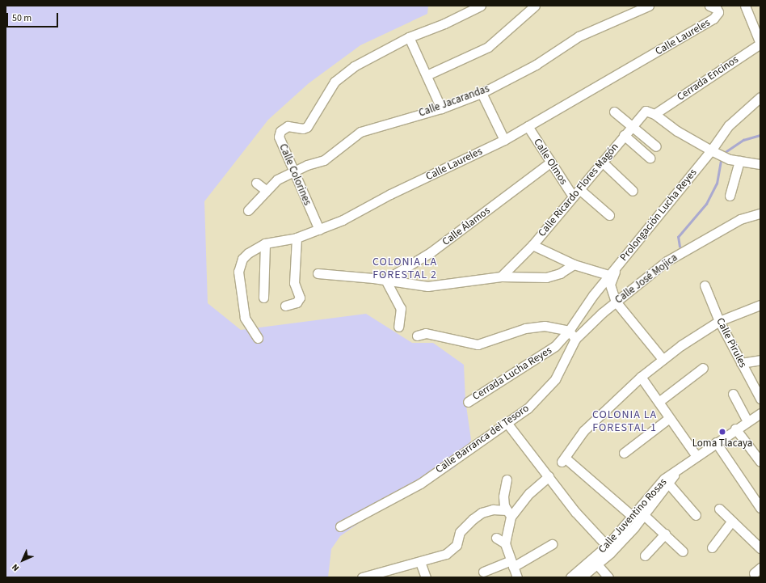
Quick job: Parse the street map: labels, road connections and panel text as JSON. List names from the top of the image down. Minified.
{"streets":{"street":["Calle Laureles","Cerrada Encinos","Calle Jacarandas","Calle Olmos","Calle Colorines","Calle Ricardo Flores Magón","Prolongación Lucha Reyes","Calle Álamos","Calle José Mojica","Calle Pirules","Cerrada Lucha Reyes","Calle Barranca del Tesoro","Calle Juventino Rosas"]},"crossings":[["Calle Laureles","Calle Olmos"],["Calle Laureles","Calle Colorines"],["Cerrada Encinos","Calle Ricardo Flores Magón"],["Calle Jacarandas","Calle Colorines"],["Calle Olmos","Calle Ricardo Flores Magón"],["Calle Olmos","Calle Álamos"],["Prolongación Lucha Reyes","Cerrada Lucha Reyes"],["Calle José Mojica","Calle Barranca del Tesoro"]],"districts":["COLONIA LA FORESTAL 2","COLONIA LA FORESTAL 1"],"places":["Loma Tlacaya"],"scale_bar":"50 m","north":"bottom left"}
